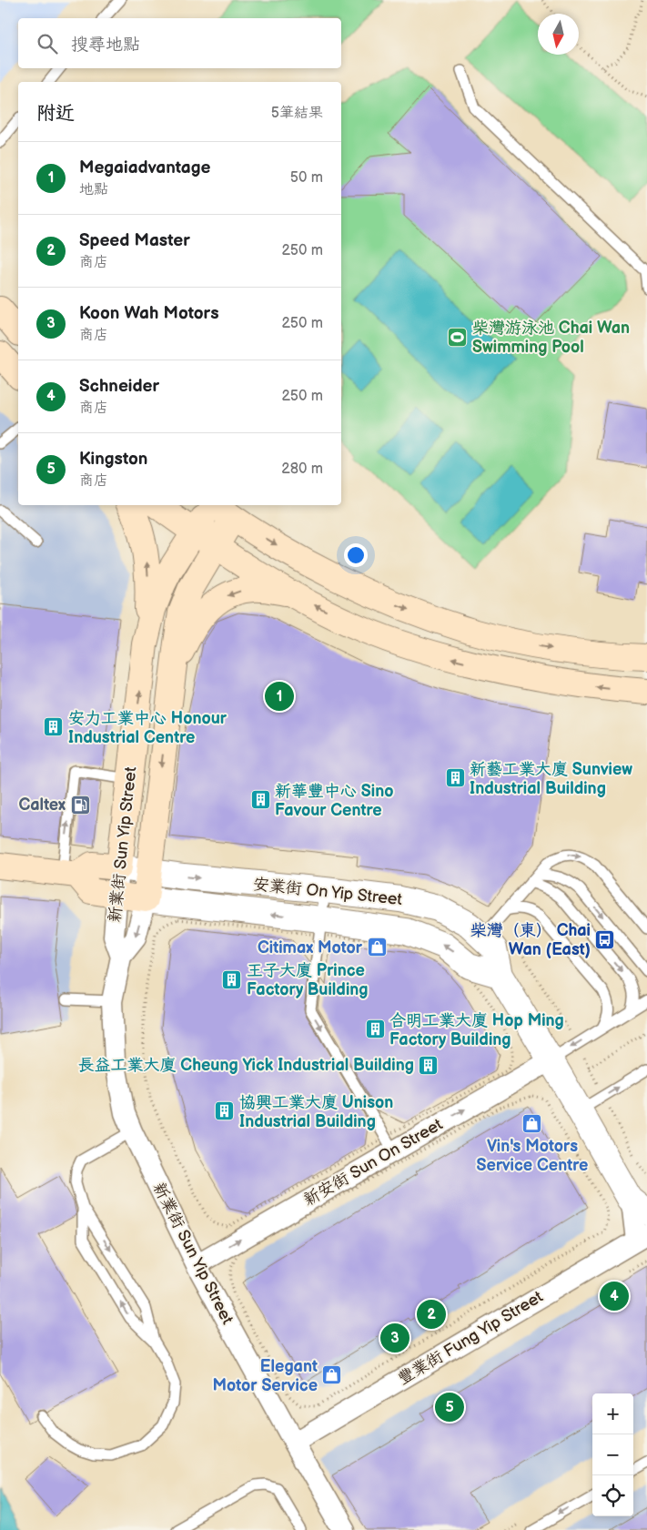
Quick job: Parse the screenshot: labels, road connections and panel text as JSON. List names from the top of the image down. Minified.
{"streets":{"main road":["新業街 Sun Yip Street","安業街 On Yip Street"],"street":["新安街 Sun On Street","豐業街 Fung Yip Street"]},"crossings":[["新業街 Sun Yip Street","安業街 On Yip Street"],["新業街 Sun Yip Street","新安街 Sun On Street"],["新業街 Sun Yip Street","豐業街 Fung Yip Street"],["安業街 On Yip Street","新安街 Sun On Street"],["安業街 On Yip Street","豐業街 Fung Yip Street"]],"one_way":["新安街 Sun On Street"],"places":{"sports":["柴灣游泳池 Chai Wan Swimming Pool"],"building":["安力工業中心 Honour Industrial Centre","新藝工業大廈 Sunview Industrial Building","新華豐中心 Sino Favour Centre","王子大廈 Prince Factory Building","合明工業大廈 Hop Ming Factory Building","長益工業大廈 Cheung Yick Industrial Building","協興工業大廈 Unison Industrial Building"],"fuel station":["Caltex"],"bus stop":["柴灣（東） Chai Wan (East)"],"shop":["Citimax Motor","Vin's Motors Service Centre","Elegant Motor Service"]},"north":"bottom","page":{"search":"搜尋地點","heading":["附近","5筆結果"],"list":[{"mark":"1","name":"Megaiadvantage","note":"地點","value":"50 m"},{"mark":"2","name":"Speed Master","note":"商店","value":"250 m"},{"mark":"3","name":"Koon Wah Motors","note":"商店","value":"250 m"},{"mark":"4","name":"Schneider","note":"商店","value":"250 m"},{"mark":"5","name":"Kingston","note":"商店","value":"280 m"}],"pins":["1","4","2","3","5"],"map_buttons":["+","−"]}}
